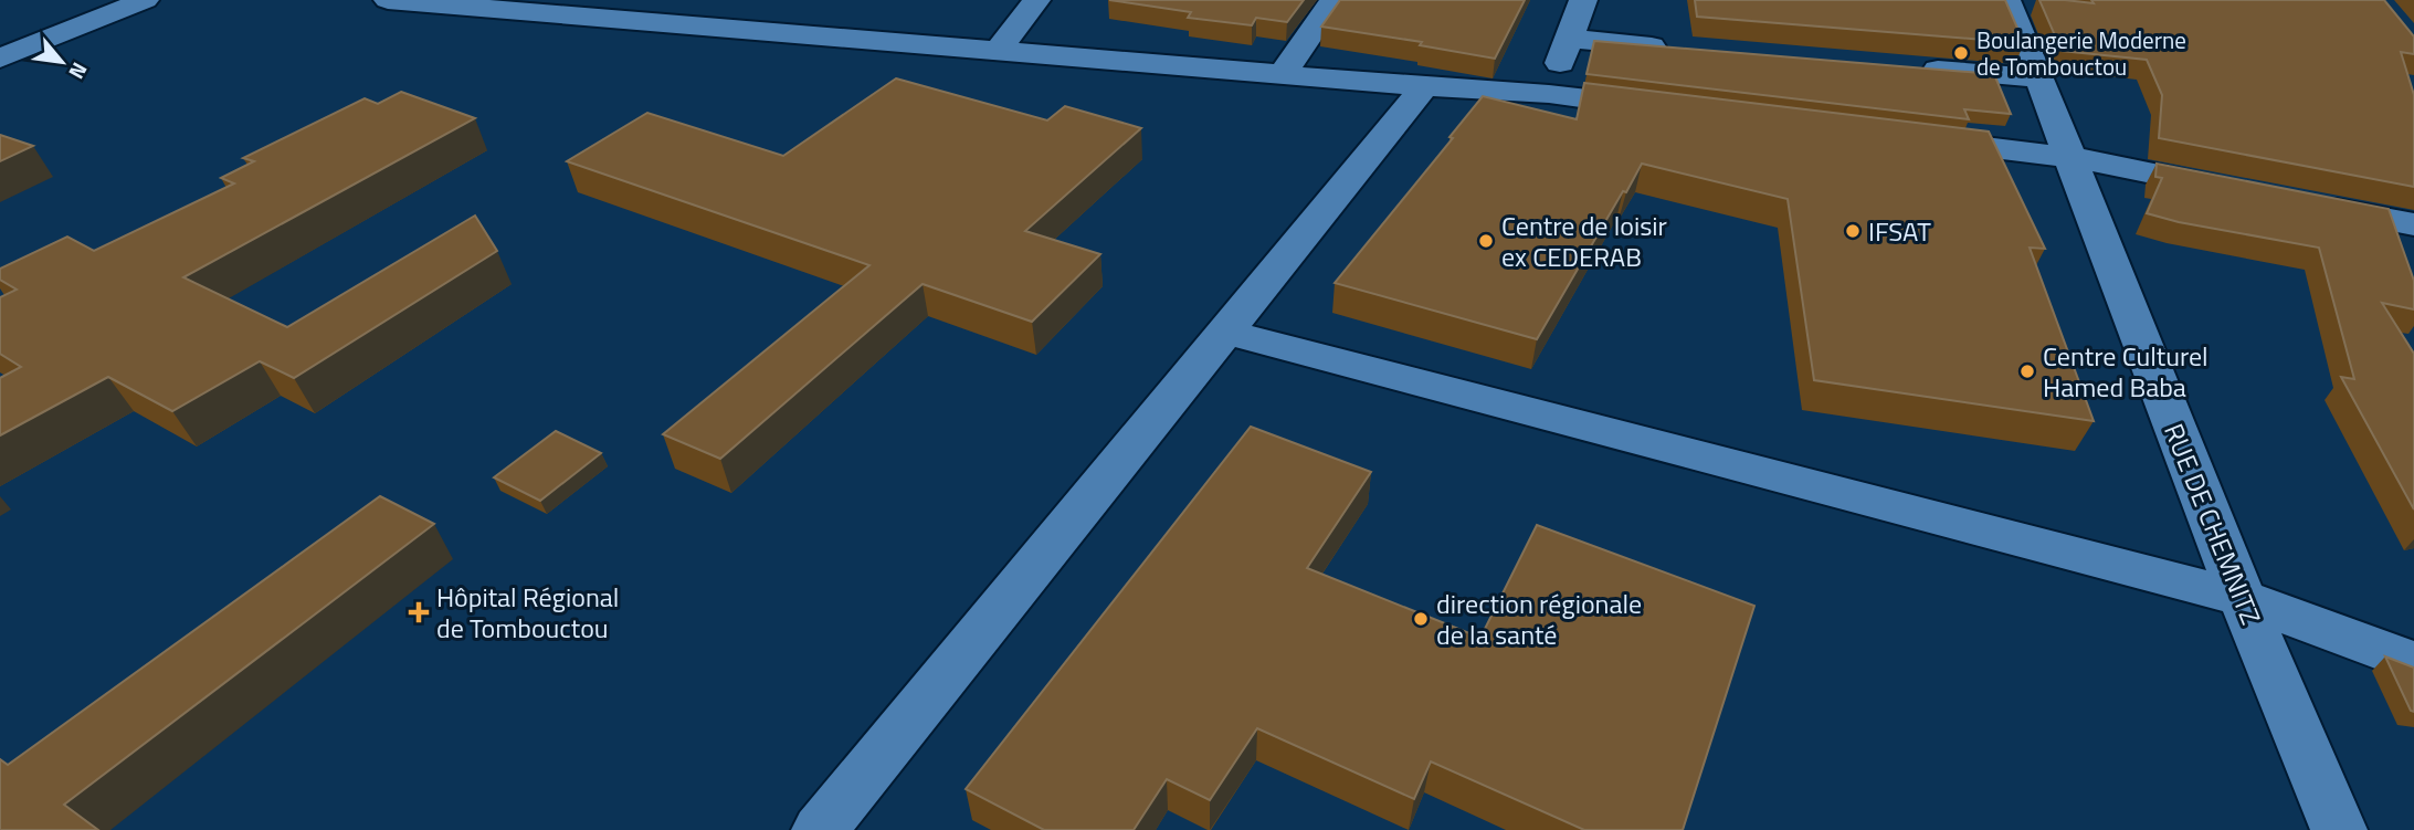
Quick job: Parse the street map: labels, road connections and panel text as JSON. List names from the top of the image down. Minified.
{"streets":{"street":["RUE DE CHEMNITZ"]},"places":{"other":["Boulangerie Moderne de Tombouctou","IFSAT","Centre de loisir ex CEDERAB","Centre Culturel Hamed Baba","direction régionale de la santé"],"health":["Hôpital Régional de Tombouctou"]},"north":"bottom right"}
